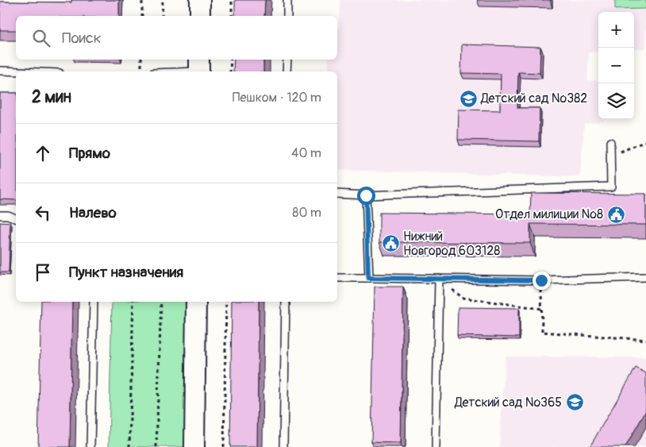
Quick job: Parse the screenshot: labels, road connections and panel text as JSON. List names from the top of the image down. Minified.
{"places":{"school or university":["Детский сад №382","Детский сад №365"],"public building":["Отдел милиции №8","Нижний Новгород 603128"]},"page":{"map_buttons":["+","−"],"search":"Поиск","heading":["2 мин","Пешком · 120 m"],"list":[["Прямо","40 m"],["Налево","80 m"],"Пункт назначения"]}}
